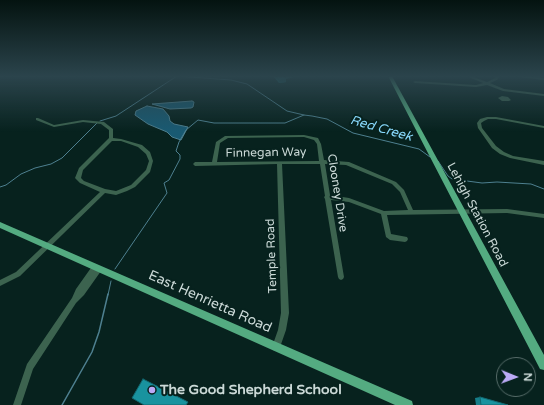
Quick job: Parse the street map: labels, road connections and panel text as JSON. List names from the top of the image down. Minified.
{"streets":{"main road":["Lehigh Station Road","East Henrietta Road"],"street":["Finnegan Way","Clooney Drive","Temple Road"]},"crossings":[["Finnegan Way","Clooney Drive"],["Finnegan Way","Temple Road"],["Temple Road","East Henrietta Road"]],"water":["Red Creek"],"places":["The Good Shepherd School"],"north":"right"}
